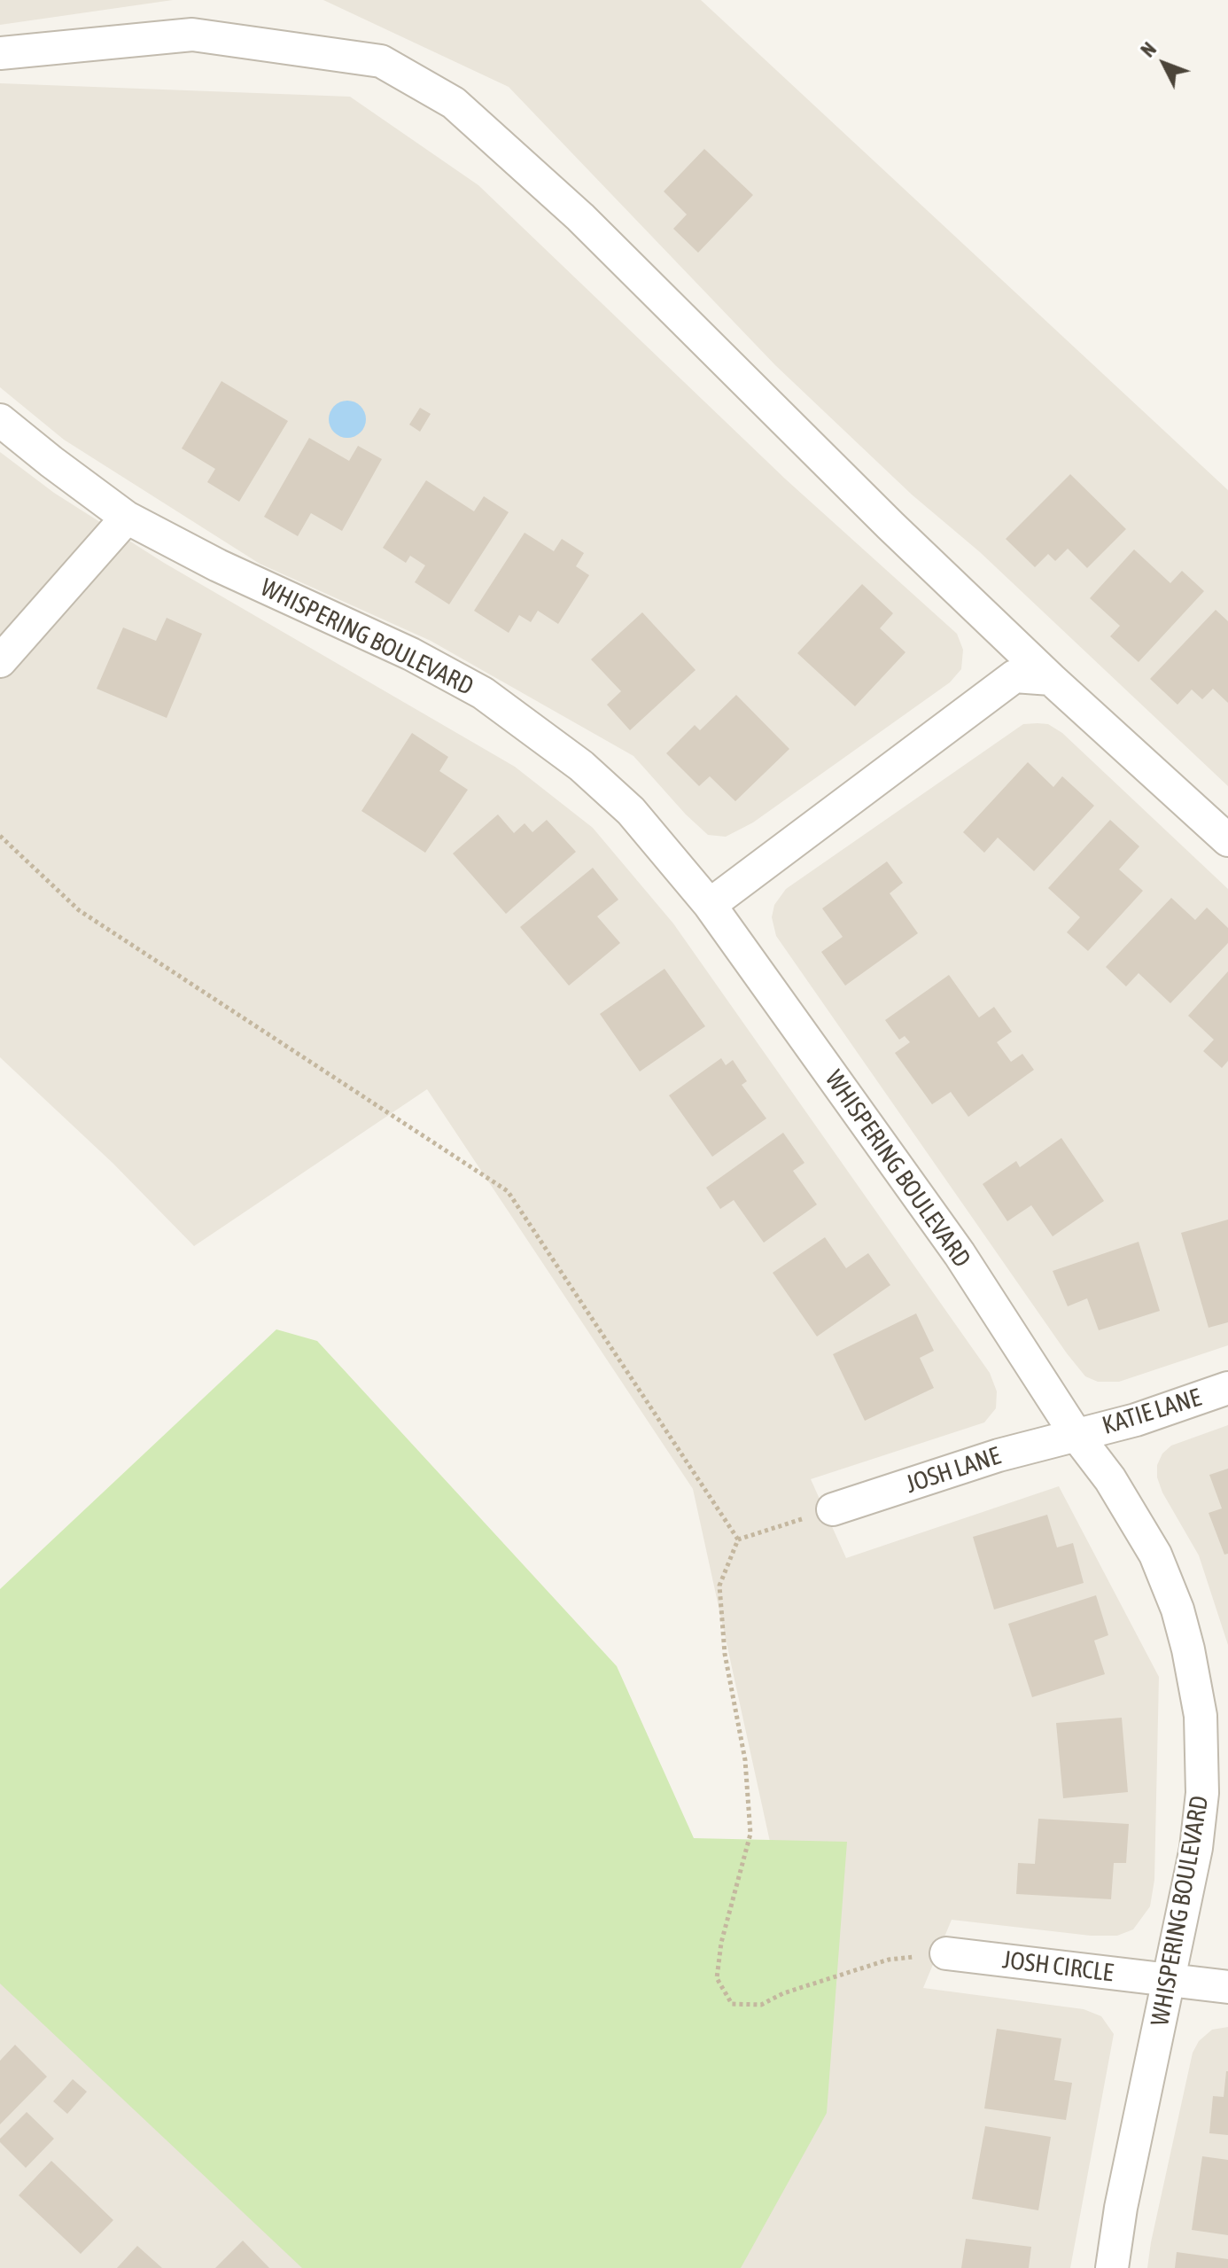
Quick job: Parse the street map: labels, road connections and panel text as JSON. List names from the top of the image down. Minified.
{"streets":{"street":["WHISPERING BOULEVARD","KATIE LANE","JOSH LANE","JOSH CIRCLE"]},"crossings":[["WHISPERING BOULEVARD","KATIE LANE"],["WHISPERING BOULEVARD","JOSH LANE"],["WHISPERING BOULEVARD","JOSH CIRCLE"],["KATIE LANE","JOSH LANE"]],"north":"top left"}
